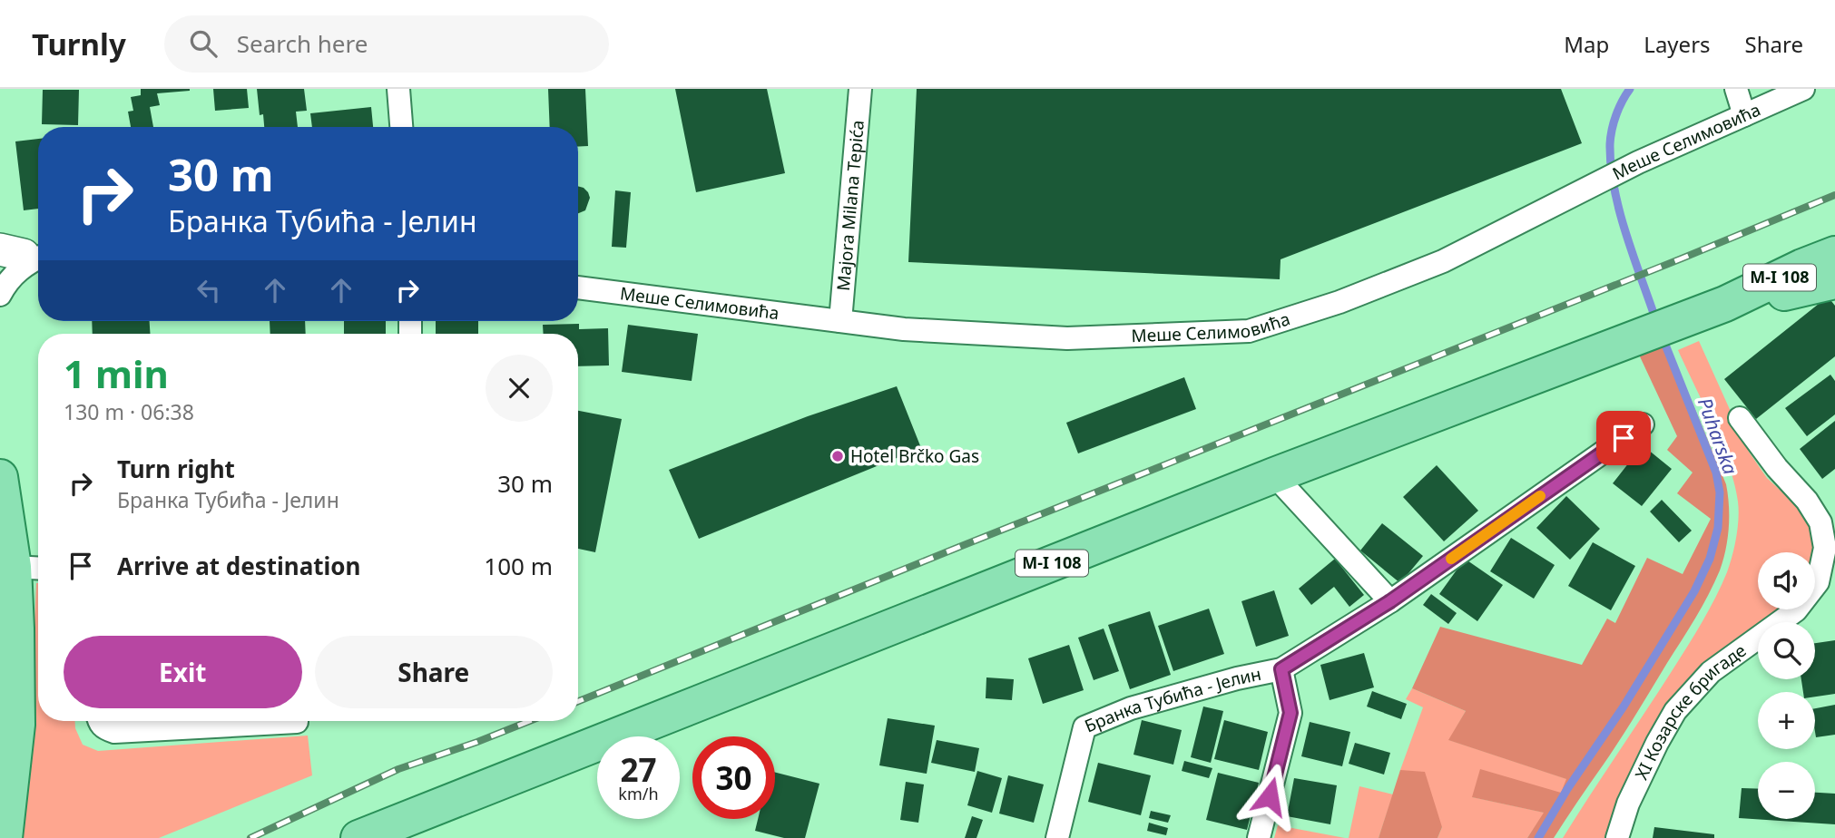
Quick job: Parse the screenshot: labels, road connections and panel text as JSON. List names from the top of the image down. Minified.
{"streets":{"main road":["M-I 108"],"street":["Меше Селимовића","Majora Milana Tepića","Бранка Тубића - Јелин","XI Козарске бригаде"]},"crossings":[["Меше Селимовића","Majora Milana Tepića"]],"water":["Puharska"],"places":["Hotel Brčko Gas"],"page":{"header":"Turnly","search":"Search here","nav":["Map","Layers","Share"],"turn":["30 m","Бранка Тубића - Јелин"],"heading":["1 min","130 m · 06:38"],"list":[{"name":"Turn right","note":"Бранка Тубића - Јелин","value":"30 m"},{"name":"Arrive at destination","value":"100 m"}],"map_buttons":["+","−"],"buttons":["Exit","Share"],"speed":"27 km/h","limit":"30"}}
